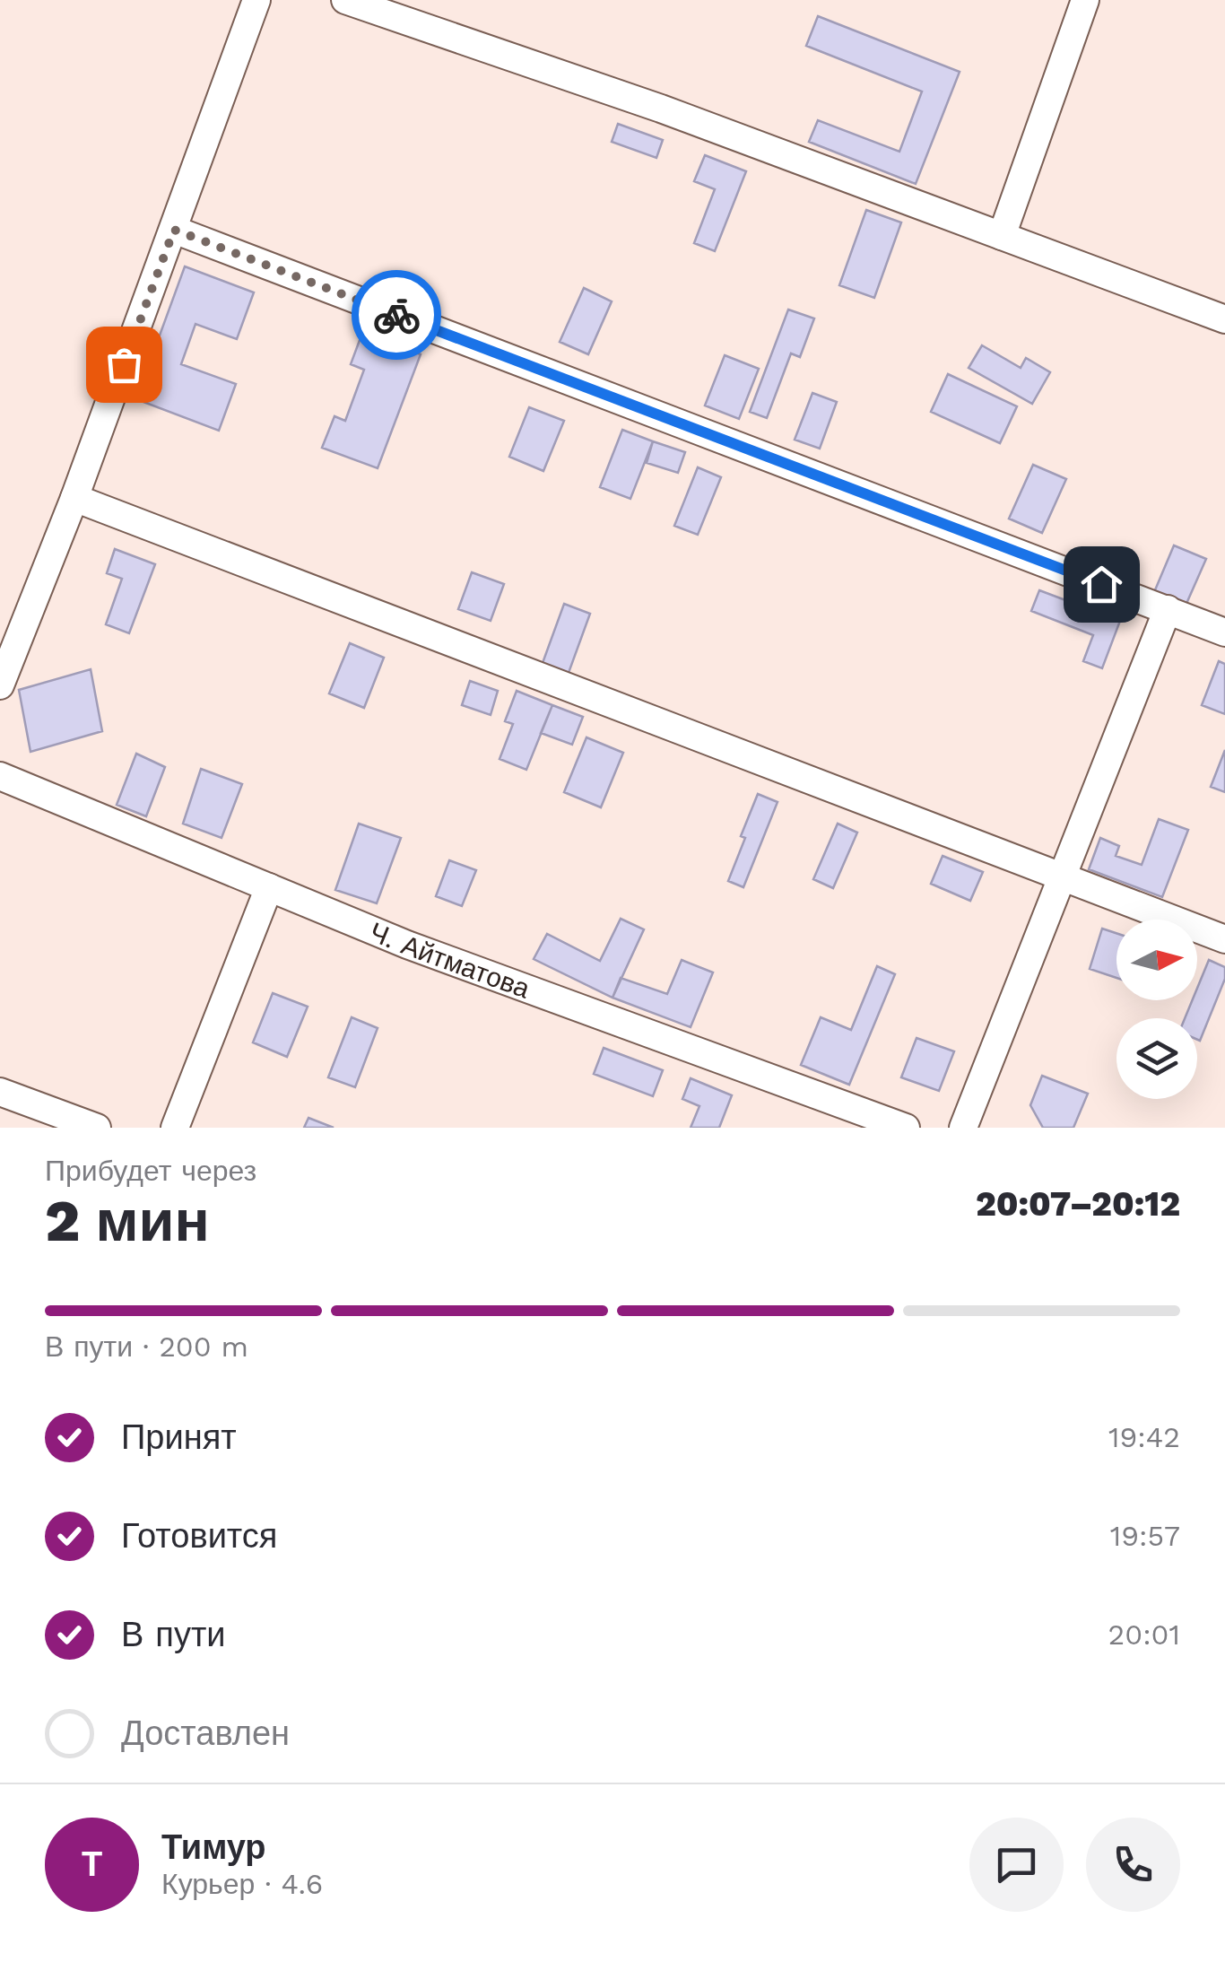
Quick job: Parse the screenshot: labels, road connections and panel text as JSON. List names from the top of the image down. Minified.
{"streets":{"street":["Ч. Айтматова"]},"north":"right","page":{"heading":["2 мин","Прибудет через","20:07–20:12"],"panel":["Тимур","Курьер · 4.6"],"bar":"В пути · 200 m","list":[["Принят","19:42"],["Готовится","19:57"],["В пути","20:01"],"Доставлен"],"round":"Т"}}
